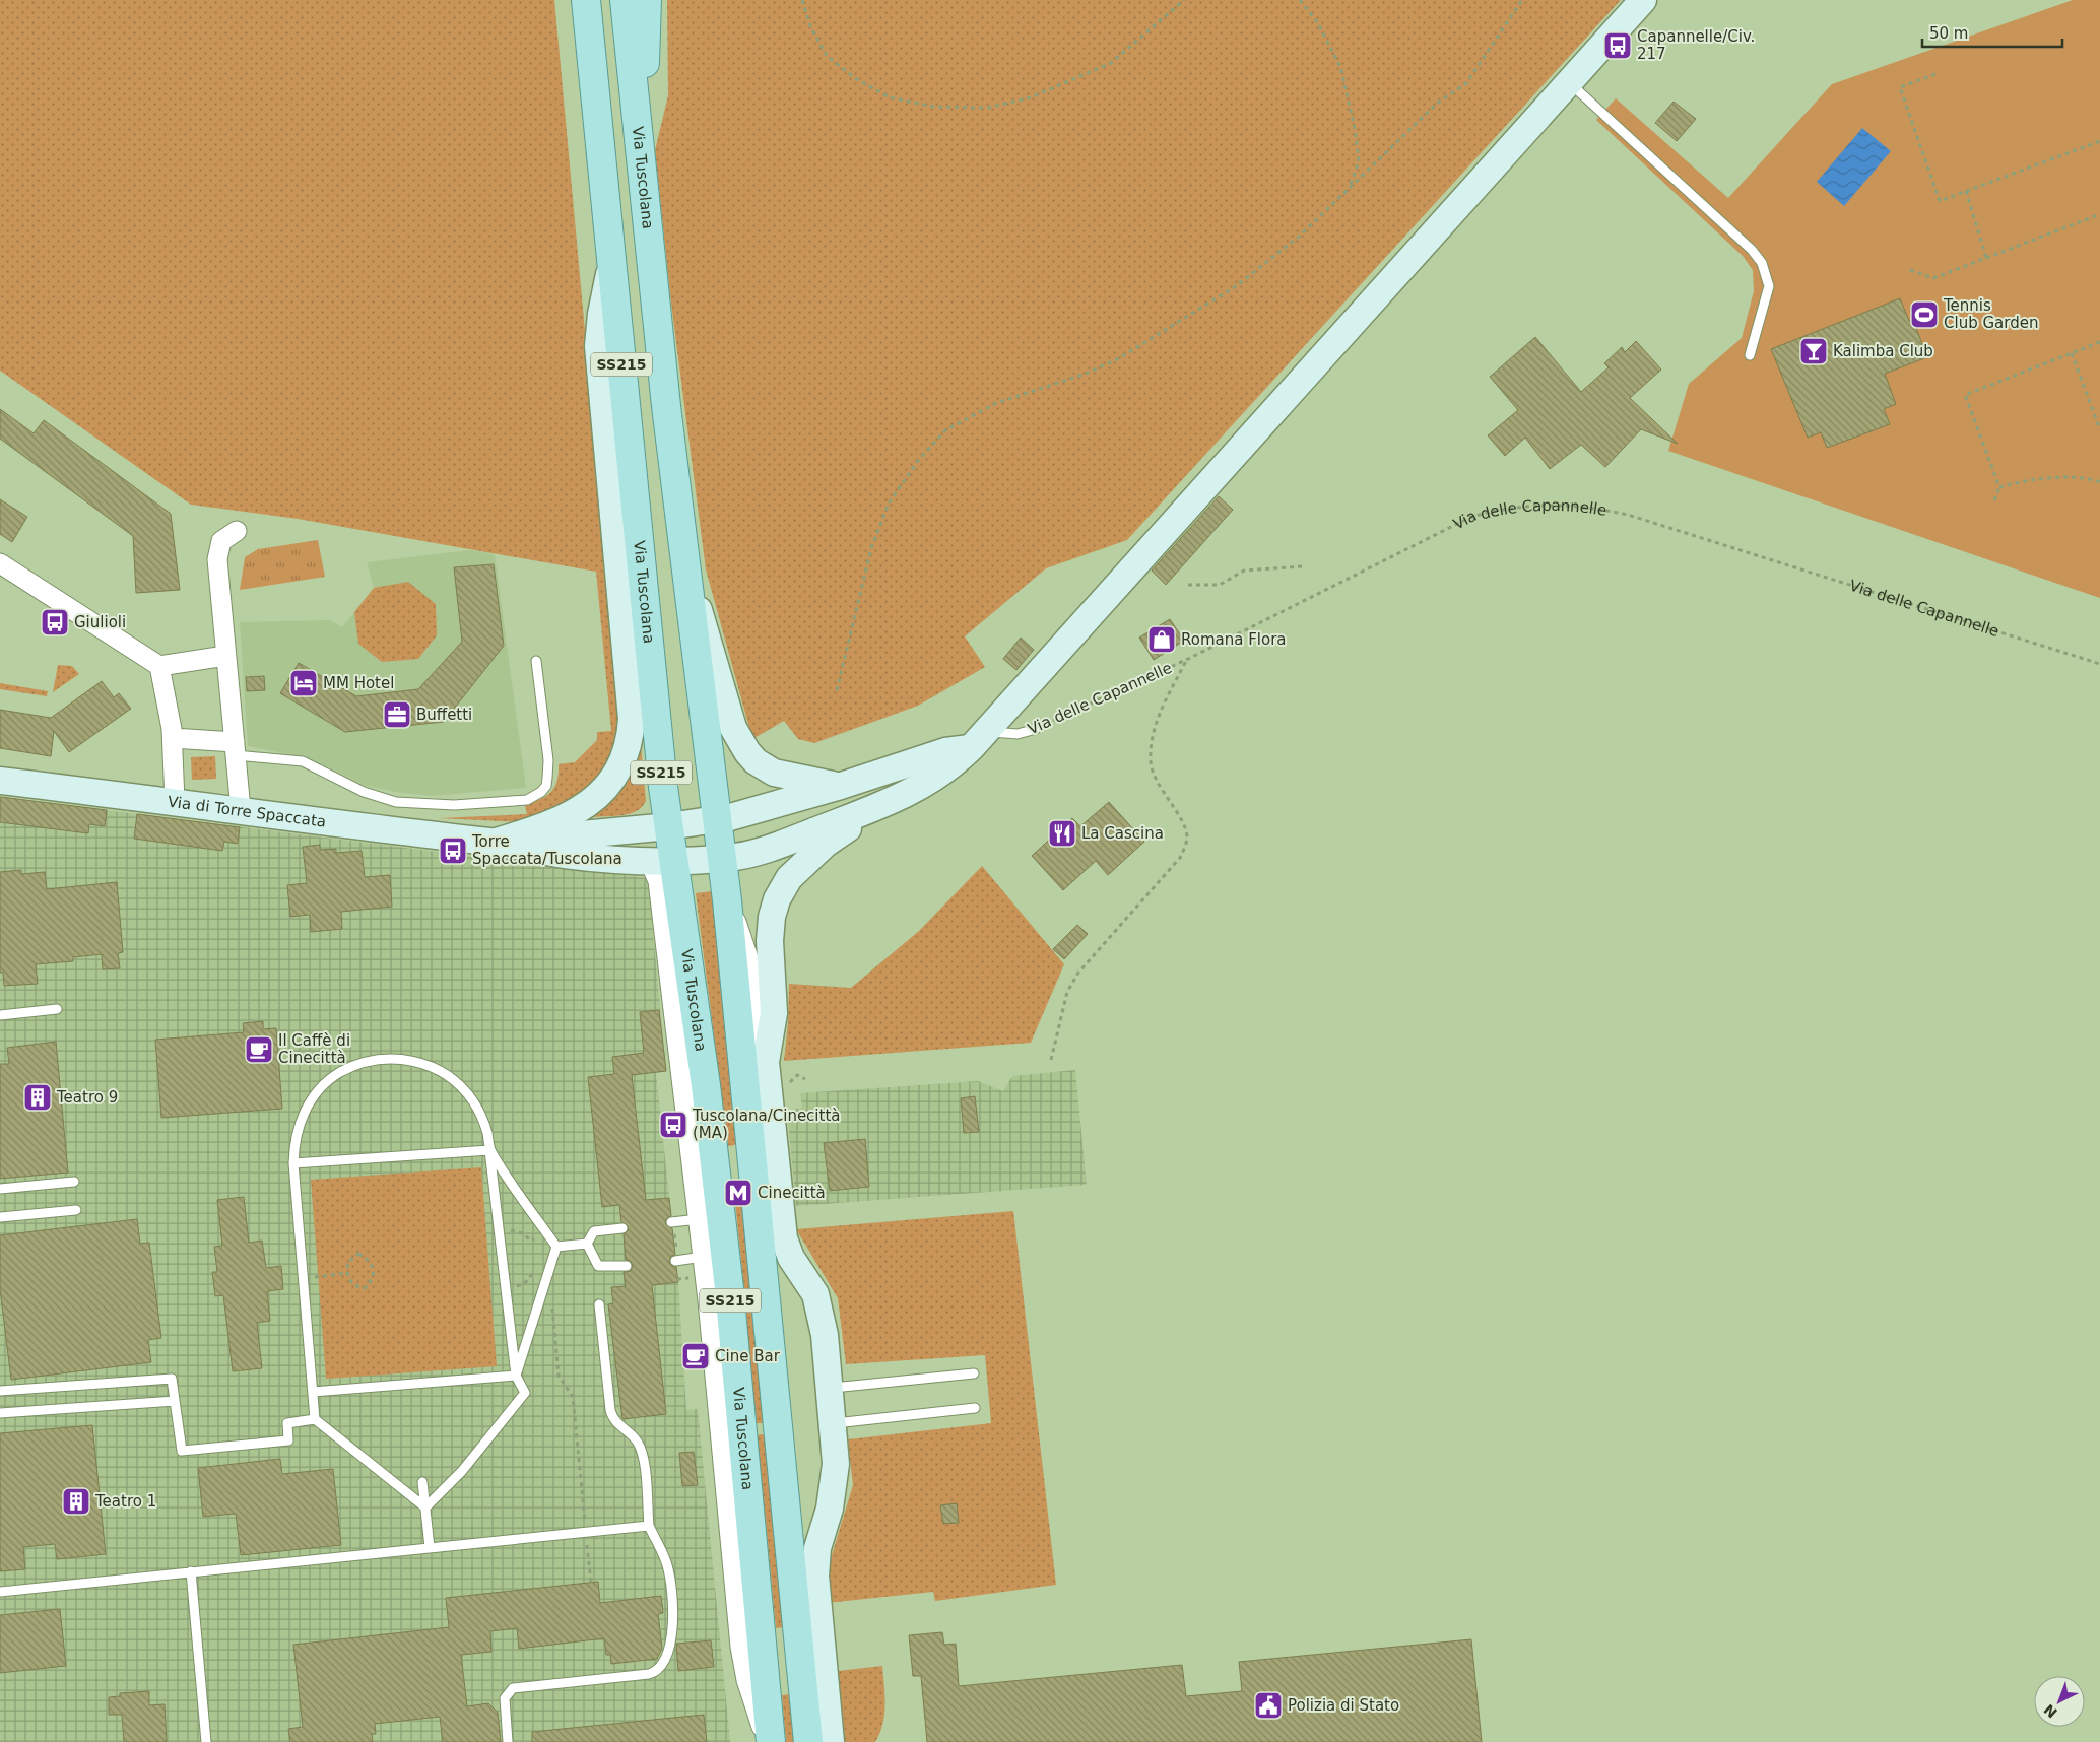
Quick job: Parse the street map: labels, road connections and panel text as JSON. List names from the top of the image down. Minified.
{"streets":{"main road":["Via Tuscolana","SS215"],"street":["Via delle Capannelle","Via di Torre Spaccata"]},"crossings":[["Via Tuscolana","Via delle Capannelle"],["Via Tuscolana","Via di Torre Spaccata"],["Via delle Capannelle","Via di Torre Spaccata"]],"places":{"bus stop":["Capannelle/Civ. 217","Giulioli","Torre Spaccata/Tuscolana","Tuscolana/Cinecittà (MA)"],"sports":["Tennis Club Garden"],"bar":["Kalimba Club"],"shop":["Romana Flora"],"hotel":["MM Hotel"],"office":["Buffetti"],"restaurant":["La Cascina"],"cafe":["Il Caffè di Cinecittà","Cine Bar"],"building":["Teatro 9","Teatro 1"],"metro station":["Cinecittà"],"public building":["Polizia di Stato"]},"scale_bar":"50 m","north":"bottom left"}
